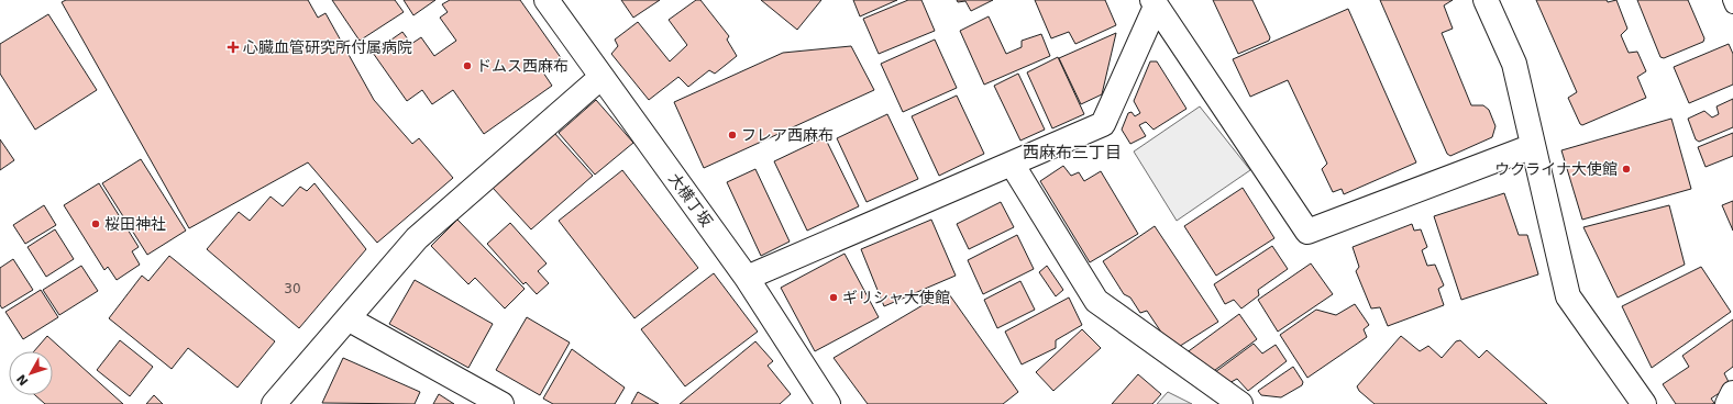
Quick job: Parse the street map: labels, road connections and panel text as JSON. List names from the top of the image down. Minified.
{"streets":{"street":["大横丁坂"]},"districts":["西麻布三丁目"],"places":{"health":["心臓血管研究所付属病院"],"other":["ドムス西麻布","フレア西麻布","ウクライナ大使館","桜田神社","ギリシャ大使館"]},"house_numbers":["30"],"north":"bottom left"}
